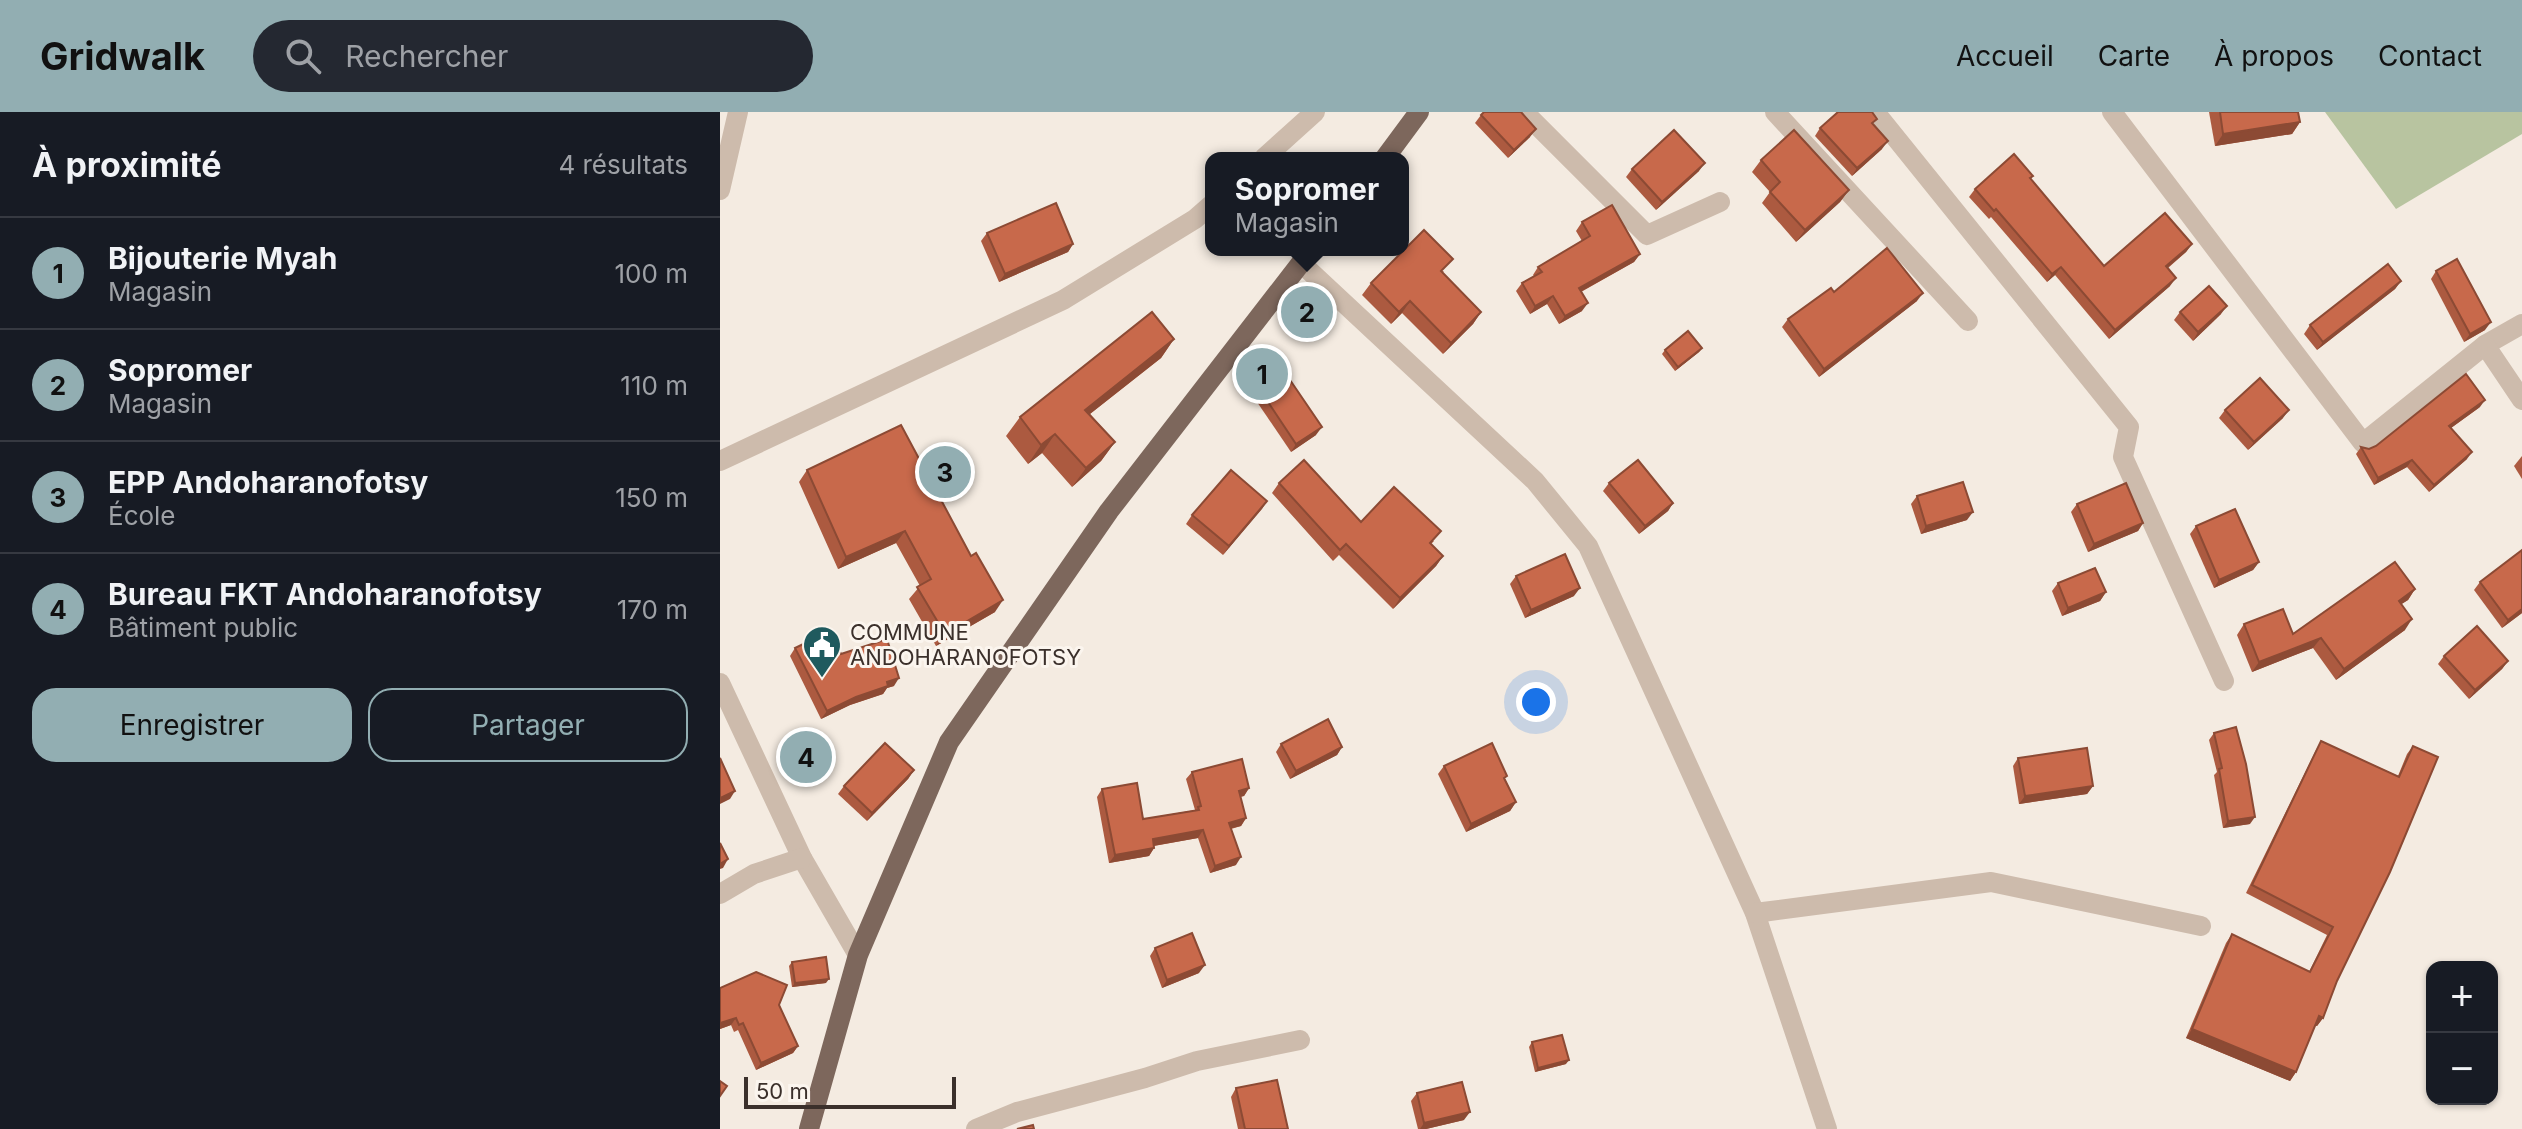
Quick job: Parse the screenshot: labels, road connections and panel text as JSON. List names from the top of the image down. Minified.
{"places":{"public building":["COMMUNE ANDOHARANOFOTSY"]},"scale_bar":"50 m","page":{"header":"Gridwalk","search":"Rechercher","nav":["Accueil","Carte","À propos","Contact"],"heading":["À proximité","4 résultats"],"popup":["Sopromer","Magasin"],"list":[{"mark":"1","name":"Bijouterie Myah","note":"Magasin","value":"100 m"},{"mark":"2","name":"Sopromer","note":"Magasin","value":"110 m"},{"mark":"3","name":"EPP Andoharanofotsy","note":"École","value":"150 m"},{"mark":"4","name":"Bureau FKT Andoharanofotsy","note":"Bâtiment public","value":"170 m"}],"pins":["2","1","3","4"],"buttons":["Enregistrer","Partager"],"map_buttons":["+","−"],"scale":"50 m"}}
